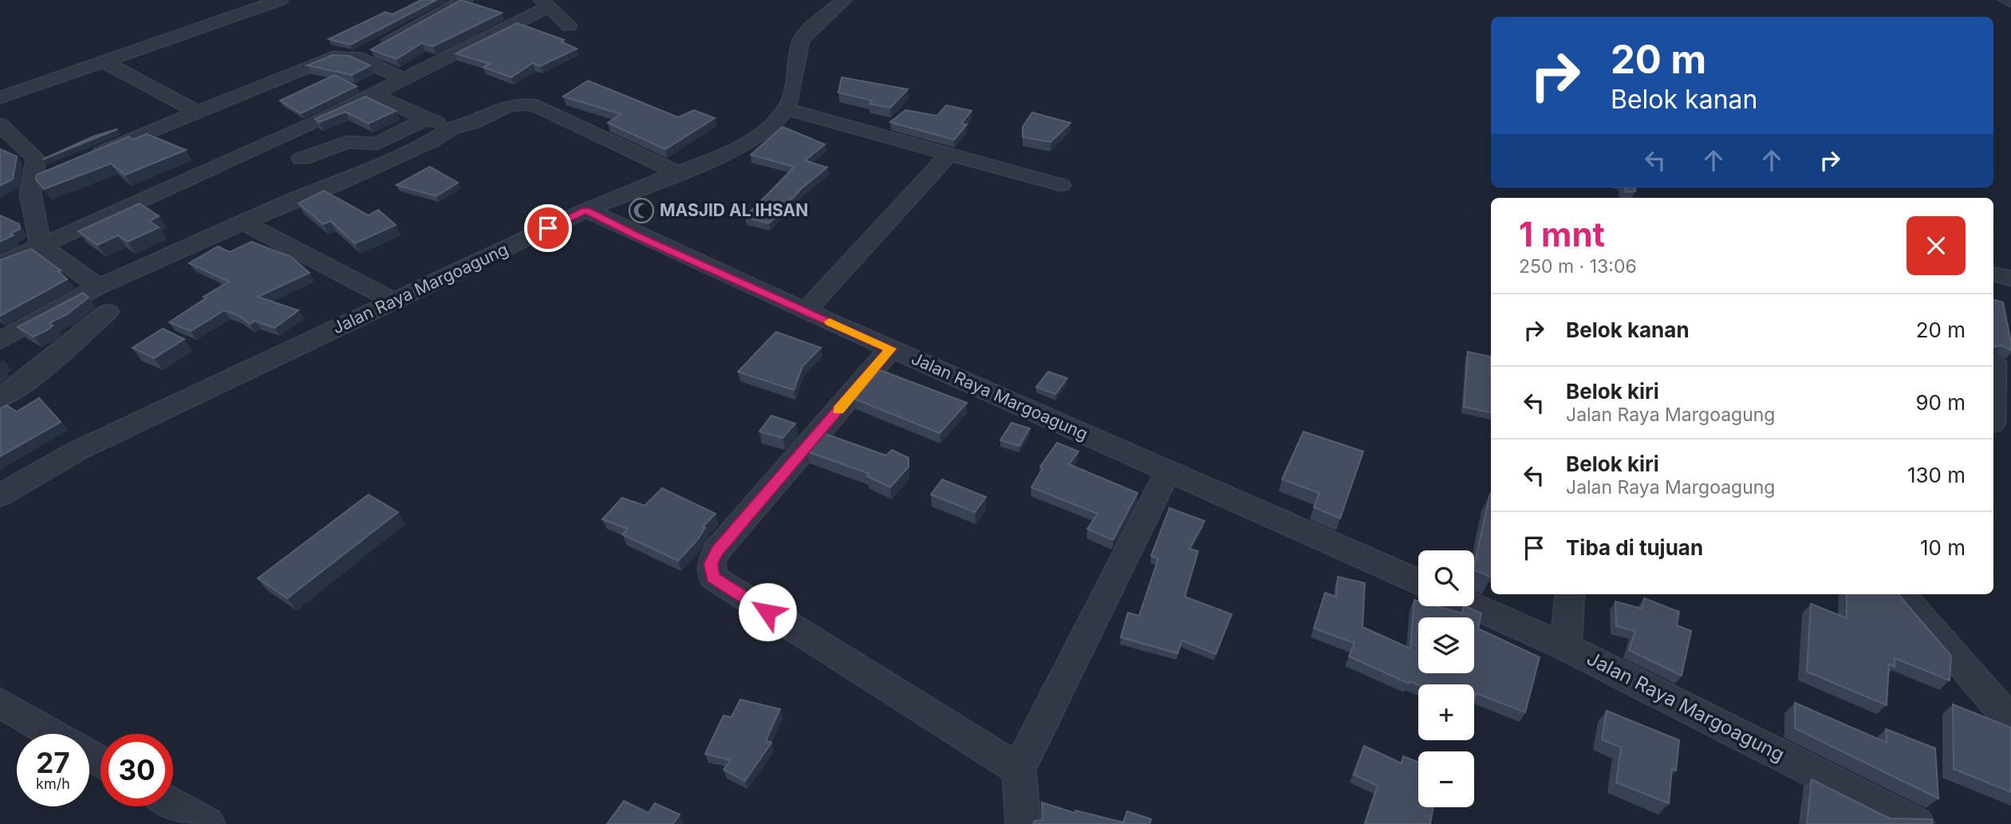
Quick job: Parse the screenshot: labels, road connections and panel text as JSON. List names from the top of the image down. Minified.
{"streets":{"street":["Jalan Raya Margoagung"]},"places":{"mosque":["MASJID AL IHSAN"]},"page":{"turn":["20 m","Belok kanan"],"heading":["1 mnt","250 m · 13:06"],"list":[{"name":"Belok kanan","value":"20 m"},{"name":"Belok kiri","note":"Jalan Raya Margoagung","value":"90 m"},{"name":"Belok kiri","note":"Jalan Raya Margoagung","value":"130 m"},{"name":"Tiba di tujuan","value":"10 m"}],"map_buttons":["+","−"],"speed":"27 km/h","limit":"30"}}
